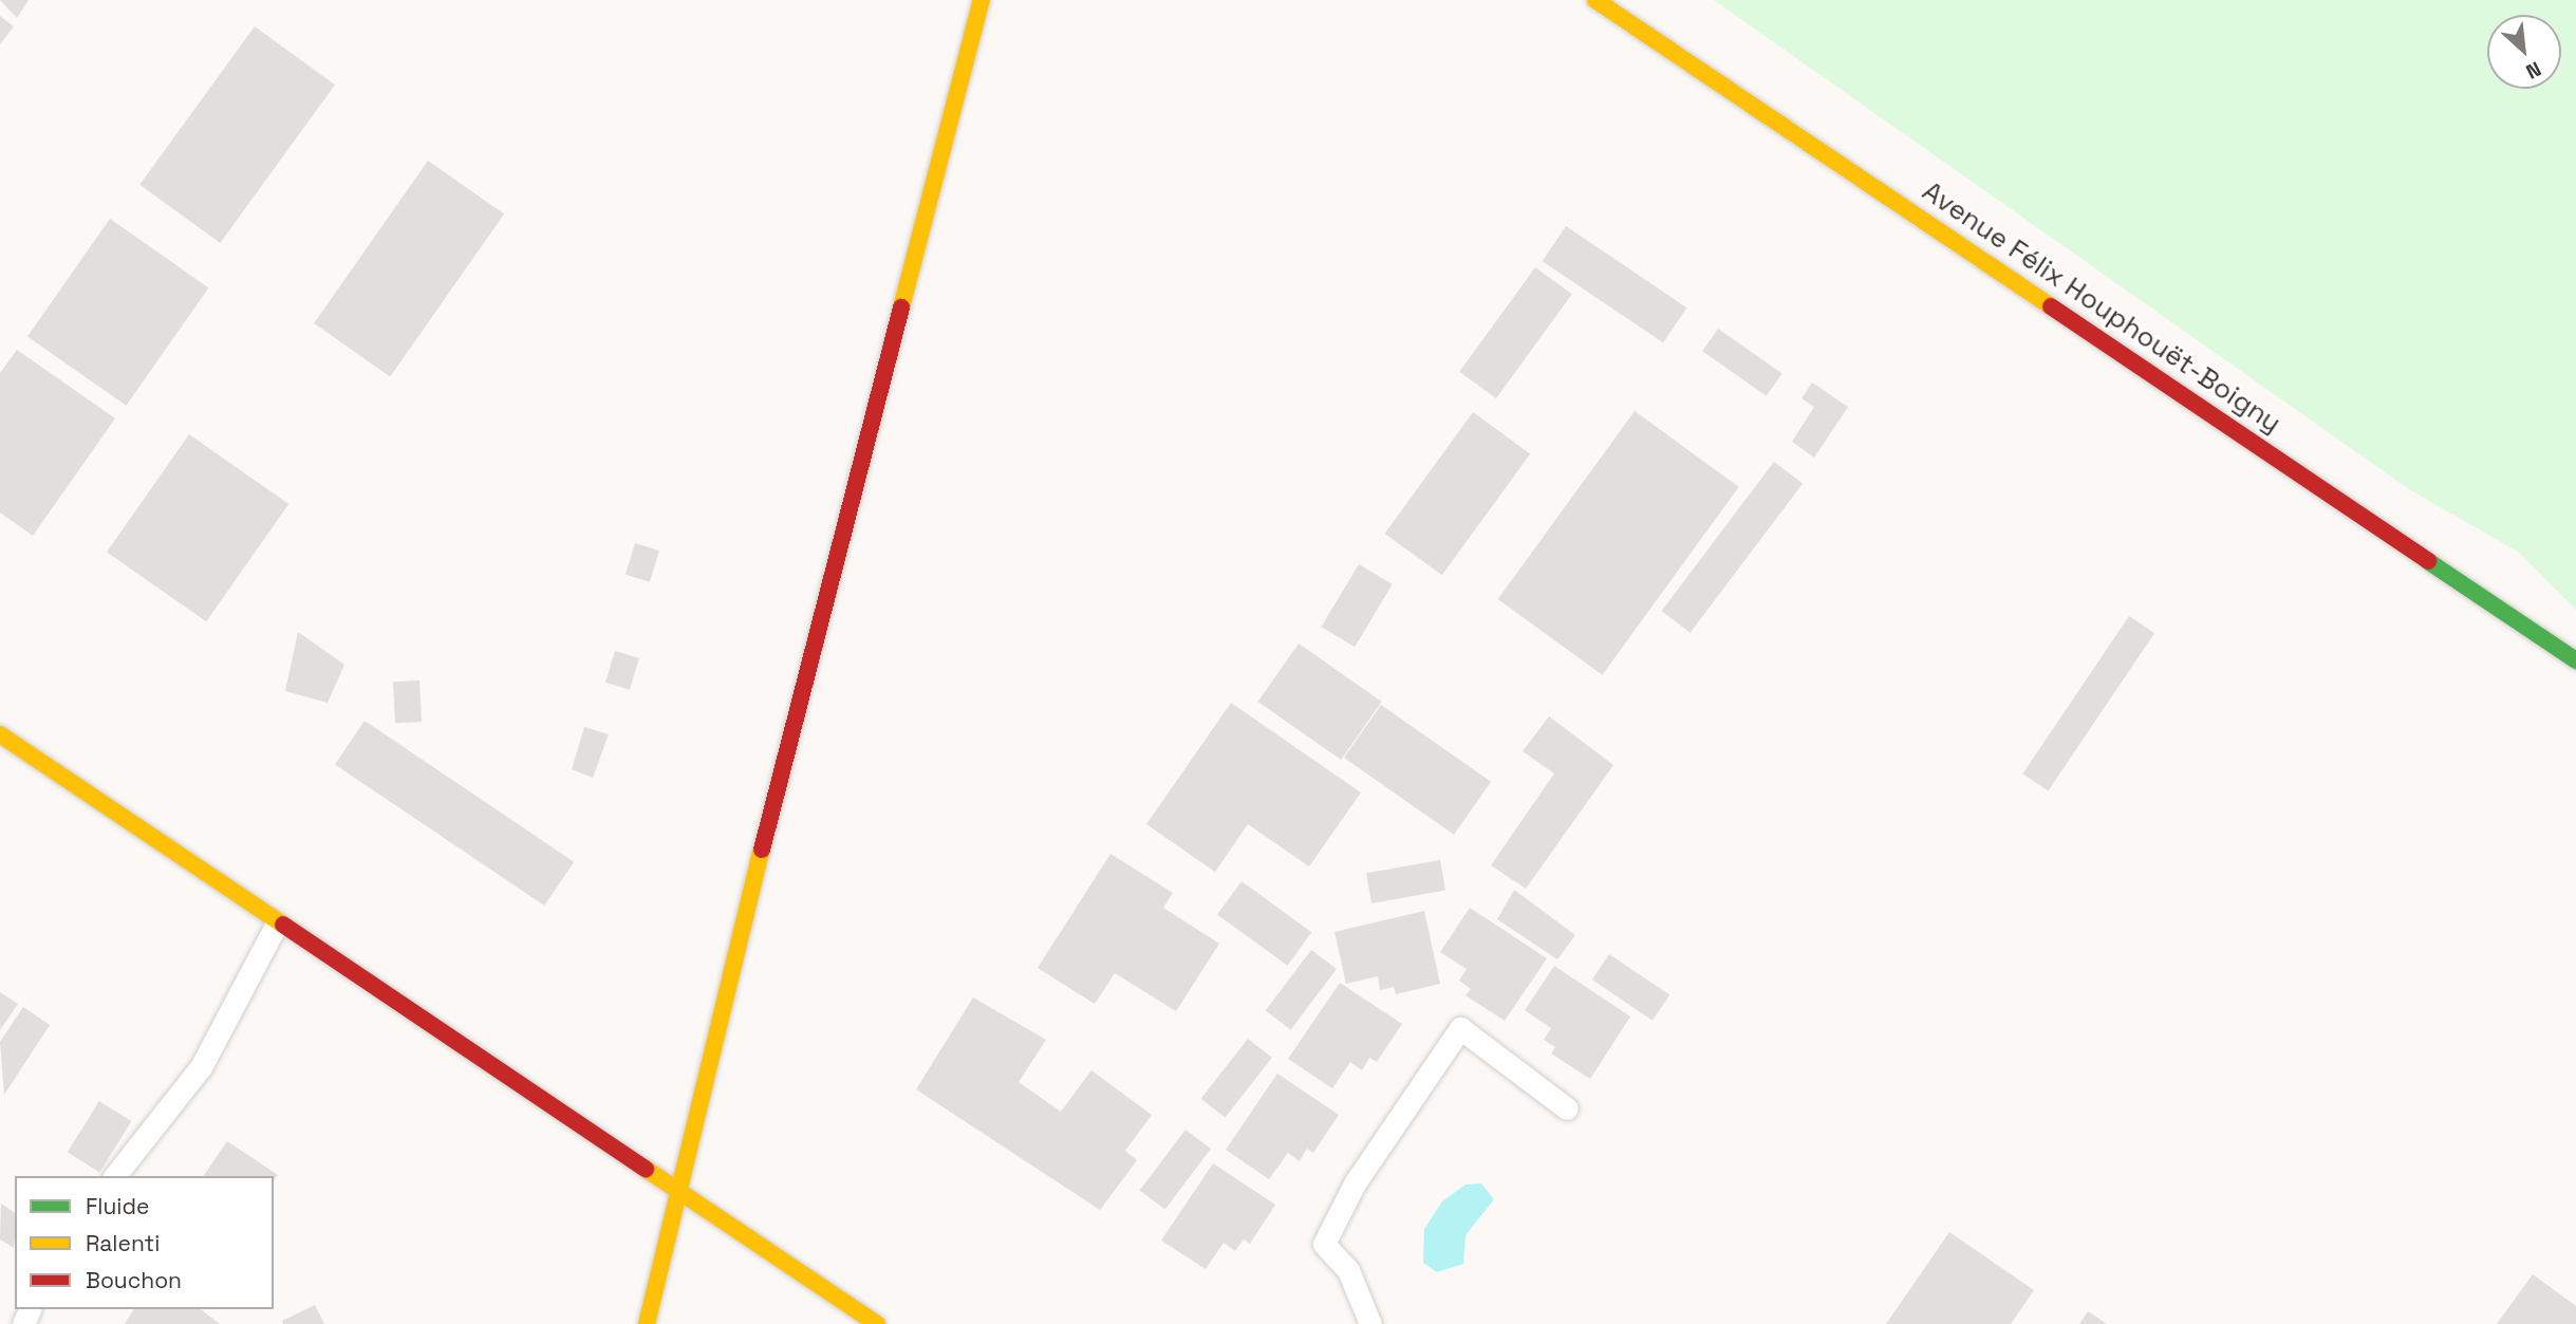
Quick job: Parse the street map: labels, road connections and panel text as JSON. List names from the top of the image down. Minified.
{"streets":{"main road":["Avenue Félix Houphouët-Boigny"]},"legend":["Fluide","Ralenti","Bouchon"],"north":"bottom right"}
